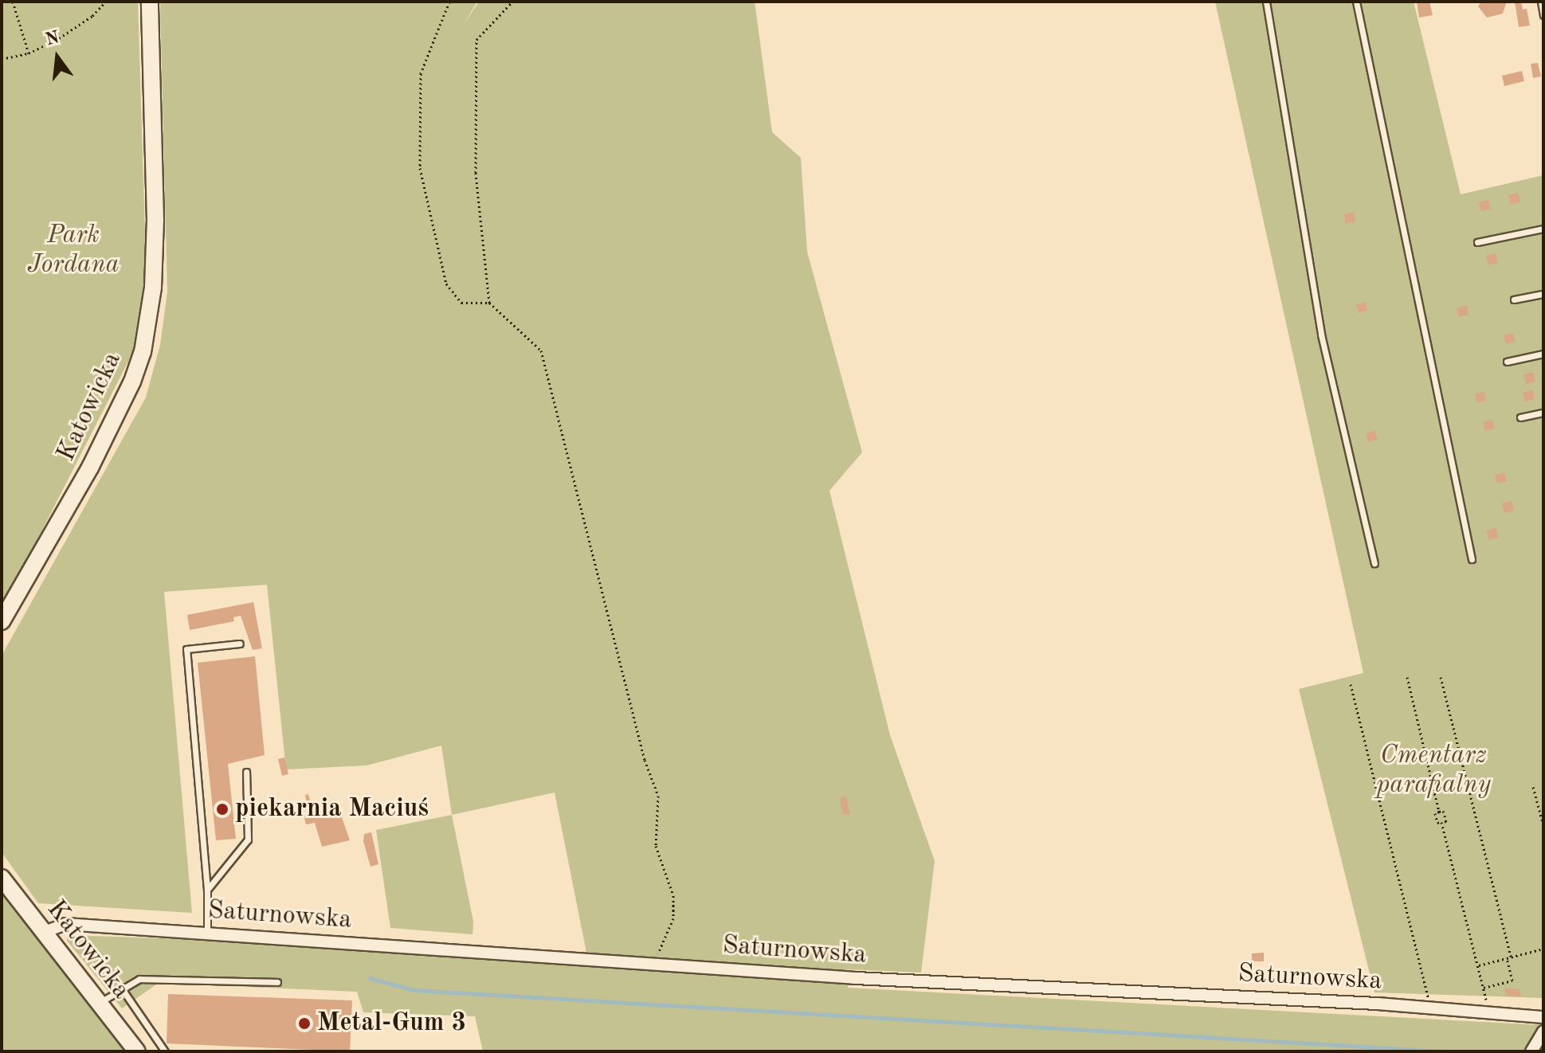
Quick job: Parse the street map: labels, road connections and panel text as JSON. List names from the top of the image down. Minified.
{"streets":{"street":["Katowicka","Saturnowska"]},"crossings":[["Katowicka","Saturnowska"]],"parks":["Park Jordana","Cmentarz parafialny"],"places":["piekarnia Maciuś","Metal-Gum 3"],"north":"top"}
